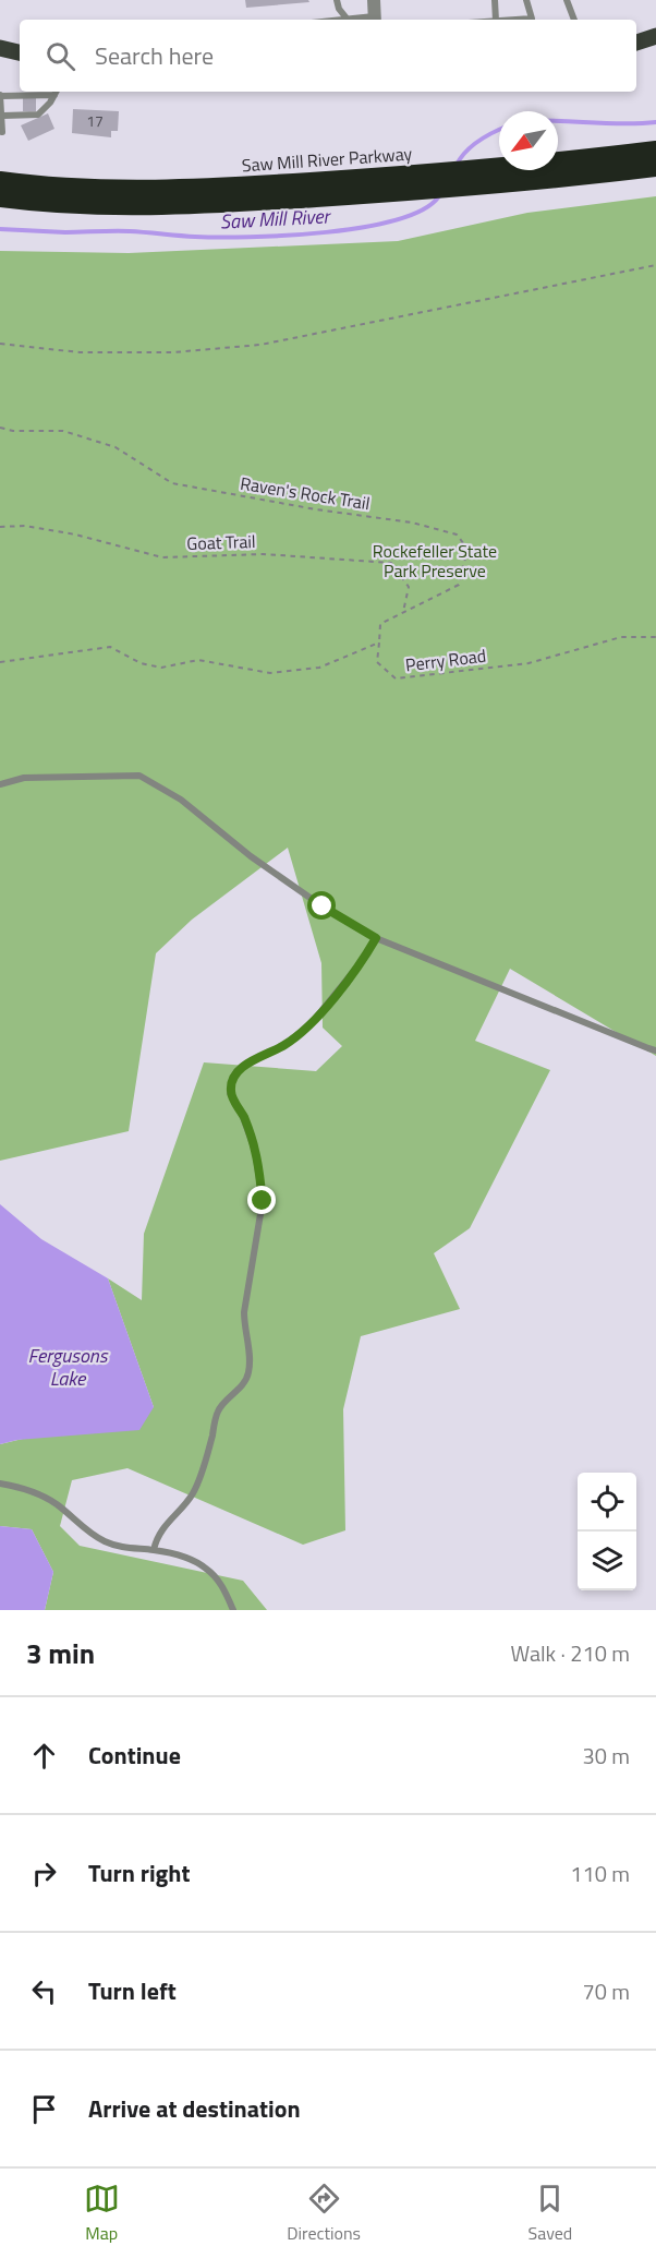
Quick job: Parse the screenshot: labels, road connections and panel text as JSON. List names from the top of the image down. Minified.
{"streets":{"highway":["Saw Mill River Parkway"],"path":["Raven's Rock Trail","Goat Trail","Perry Road"]},"crossings":[["Raven's Rock Trail","Goat Trail"],["Raven's Rock Trail","Perry Road"]],"water":["Saw Mill River","Fergusons Lake"],"parks":["Rockefeller State Park Preserve"],"house_numbers":["17"],"north":"bottom left","page":{"search":"Search here","heading":["3 min","Walk · 210 m"],"list":[["Continue","30 m"],["Turn right","110 m"],["Turn left","70 m"],"Arrive at destination"],"nav":["Map","Directions","Saved"]}}
